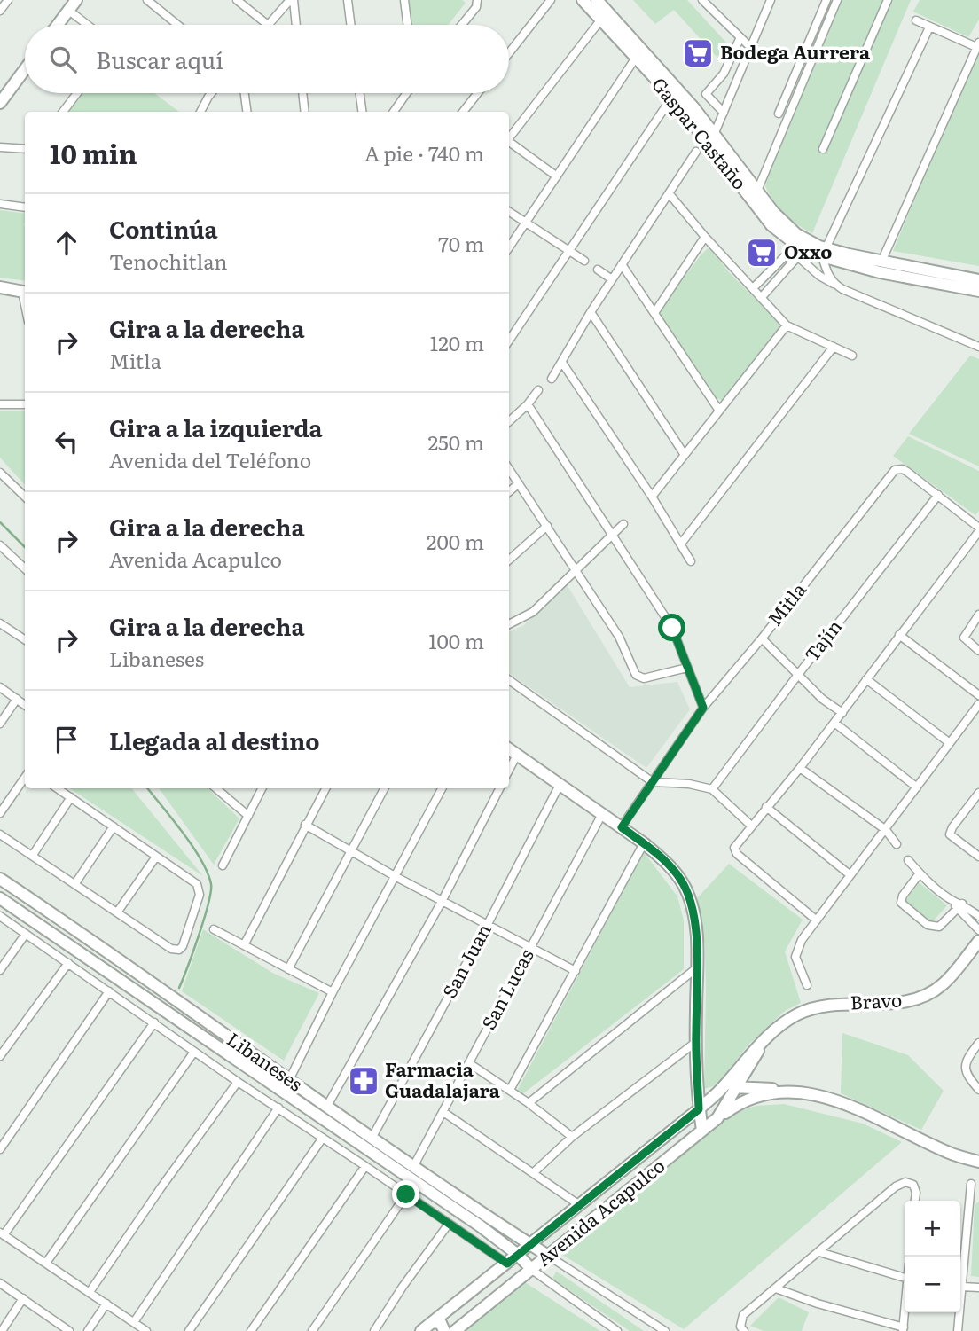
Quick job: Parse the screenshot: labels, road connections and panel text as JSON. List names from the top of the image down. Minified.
{"streets":{"main road":["Gaspar Castaño","Bravo","Libaneses","Avenida Acapulco"],"street":["Mitla","Tajín","San Juan","San Lucas"]},"crossings":[["Mitla","Tajín"],["San Juan","Libaneses"],["San Lucas","Libaneses"],["Bravo","Avenida Acapulco"],["Libaneses","Avenida Acapulco"]],"places":{"supermarket":["Bodega Aurrera","Oxxo"],"pharmacy":["Farmacia Guadalajara"]},"page":{"search":"Buscar aquí","heading":["10 min","A pie · 740 m"],"list":[["Continúa","Tenochitlan","70 m"],["Gira a la derecha","Mitla","120 m"],["Gira a la izquierda","Avenida del Teléfono","250 m"],["Gira a la derecha","Avenida Acapulco","200 m"],["Gira a la derecha","Libaneses","100 m"],"Llegada al destino"],"map_buttons":["+","−"]}}
